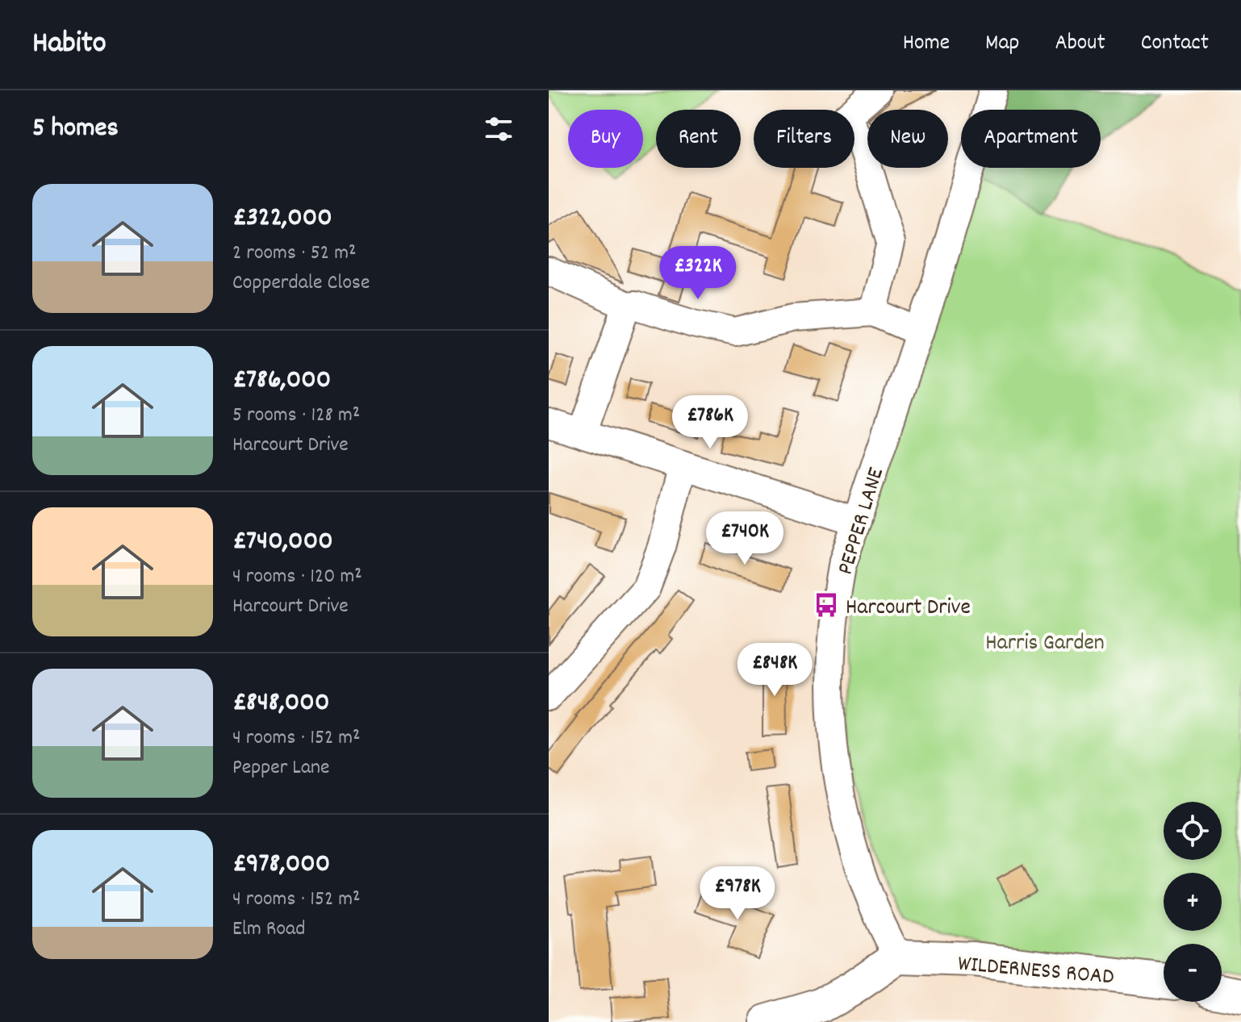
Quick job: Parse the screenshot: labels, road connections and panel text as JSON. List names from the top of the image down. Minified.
{"streets":{"main road":["WILDERNESS ROAD"],"street":["PEPPER LANE"]},"crossings":[["PEPPER LANE","WILDERNESS ROAD"]],"parks":["Harris Garden"],"places":{"bus stop":["Harcourt Drive"]},"page":{"header":"Habito","nav":["Home","Map","About","Contact"],"heading":"5 homes","chip":["Buy","Rent","Filters","New","Apartment"],"list":[{"name":"£322,000","note":"2 rooms · 52 m² · Copperdale Close"},{"name":"£786,000","note":"5 rooms · 128 m² · Harcourt Drive"},{"name":"£740,000","note":"4 rooms · 120 m² · Harcourt Drive"},{"name":"£848,000","note":"4 rooms · 152 m² · Pepper Lane"},{"name":"£978,000","note":"4 rooms · 152 m² · Elm Road"}],"price":["£322K","£786K","£740K","£848K","£978K"],"map_buttons":["+","−"]}}
